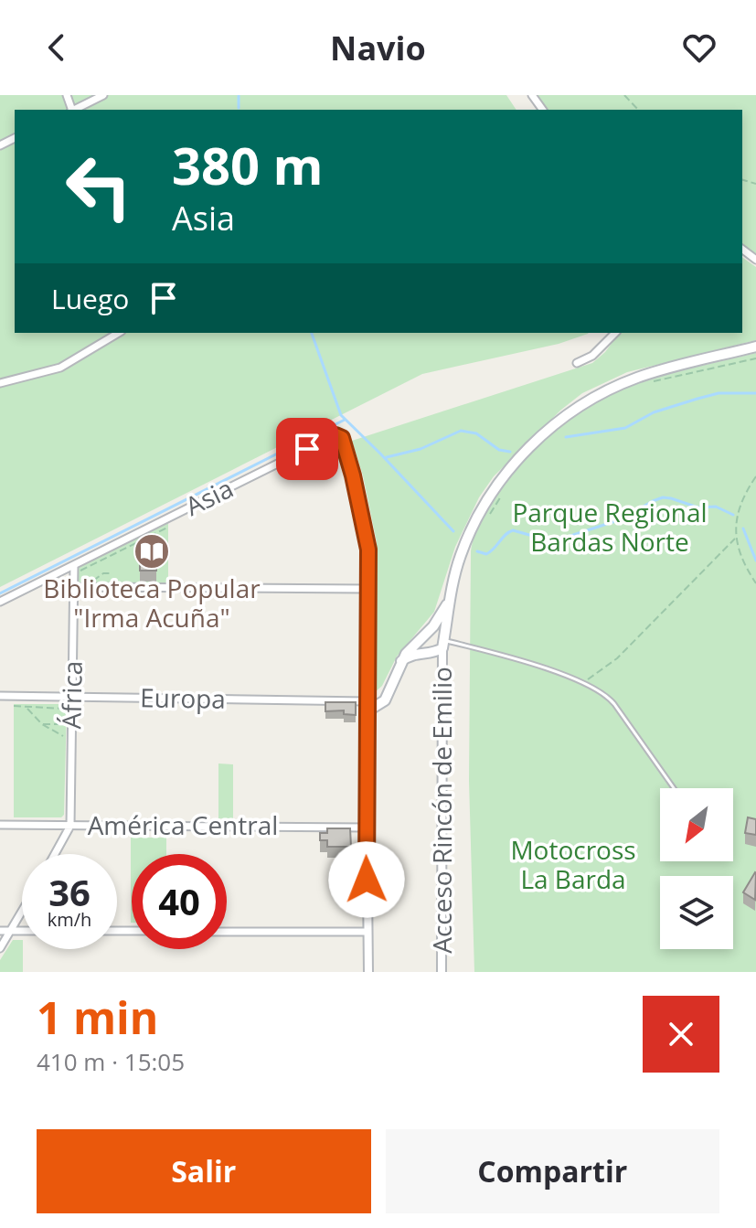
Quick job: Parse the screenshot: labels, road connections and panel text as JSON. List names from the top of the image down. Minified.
{"streets":{"main road":["Acceso Rincón de Emilio"],"street":["Asia","África","Europa","América Central"]},"crossings":[["Asia","África"],["África","Europa"],["África","América Central"]],"parks":["Parque Regional Bardas Norte","Motocross La Barda"],"places":{"library":["Biblioteca Popular \"Irma Acuña\""]},"north":"bottom left","page":{"header":"Navio","turn":["380 m","Asia"],"then":"Luego","speed":"36 km/h","limit":"40","heading":["1 min","410 m · 15:05"],"buttons":["Salir","Compartir"]}}
